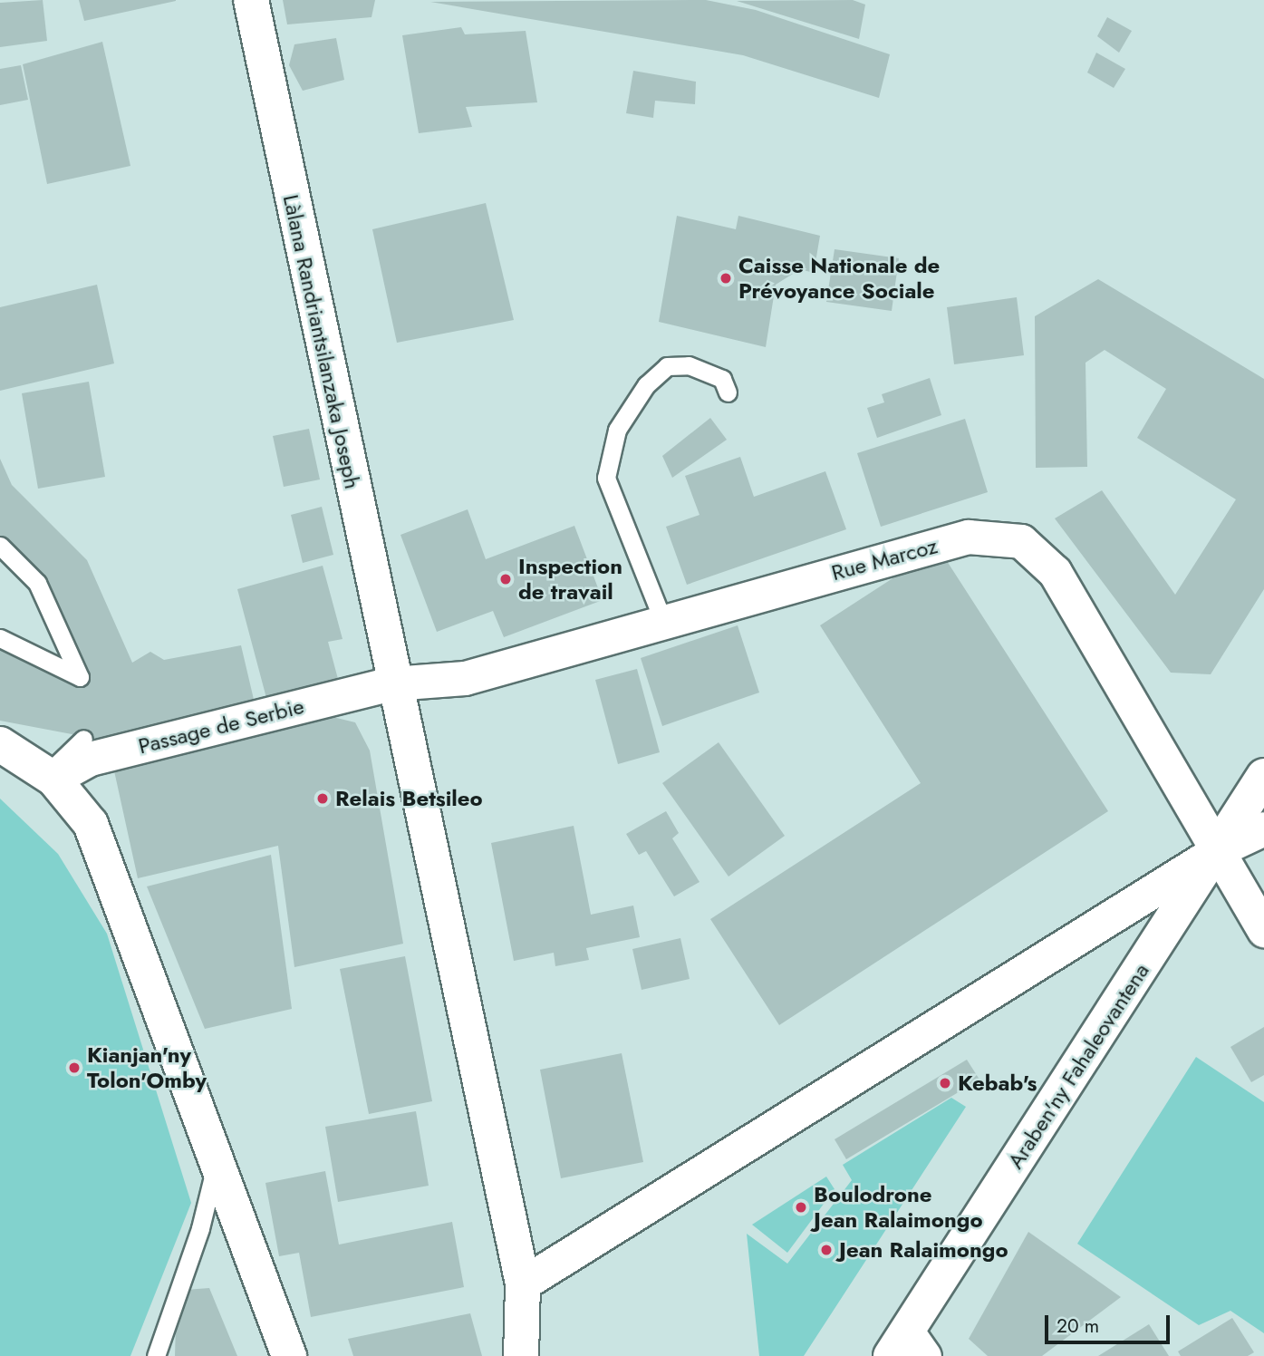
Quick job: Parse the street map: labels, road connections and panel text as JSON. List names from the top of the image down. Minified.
{"streets":{"street":["Làlana Randriantsilanzaka Joseph","Rue Marcoz","Passage de Serbie","Araben'ny Fahaleovantena"]},"crossings":[["Làlana Randriantsilanzaka Joseph","Rue Marcoz"],["Làlana Randriantsilanzaka Joseph","Passage de Serbie"],["Rue Marcoz","Passage de Serbie"],["Rue Marcoz","Araben'ny Fahaleovantena"]],"places":["Caisse Nationale de Prévoyance Sociale","Inspection de travail","Relais Betsileo","Kianjan'ny Tolon'Omby","Kebab's","Boulodrone Jean Ralaimongo","Jean Ralaimongo"],"scale_bar":"20 m"}
